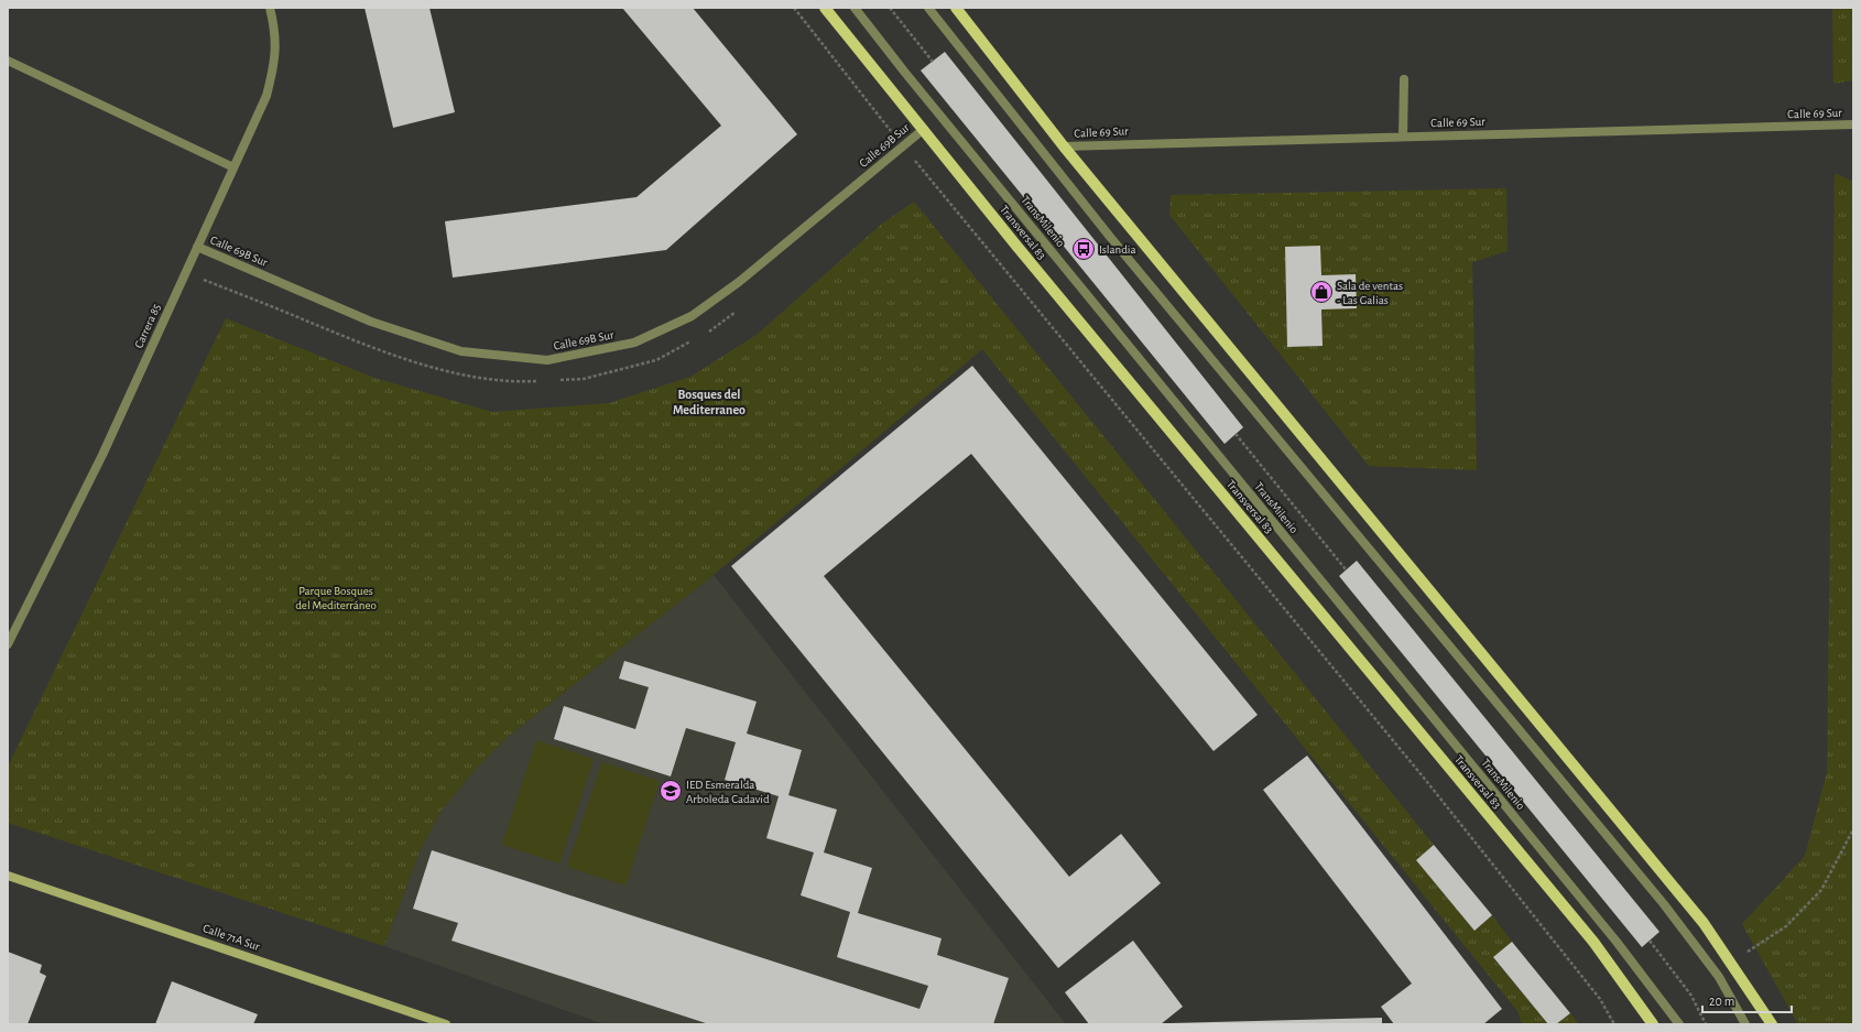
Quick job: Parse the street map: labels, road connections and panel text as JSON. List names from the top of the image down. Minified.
{"streets":{"main road":["Transversal 83"],"street":["Calle 69 Sur","Calle 69B Sur","TransMilenio","Carrera 85","Calle 71A Sur"]},"crossings":[["Calle 69B Sur","Transversal 83"],["Calle 69B Sur","Carrera 85"]],"districts":["Bosques del Mediterraneo"],"parks":["Parque Bosques del Mediterráneo"],"places":{"bus stop":["Islandia"],"shop":["Sala de ventas - Las Galias"],"school or university":["IED Esmeralda Arboleda Cadavid"]},"scale_bar":"20 m"}
